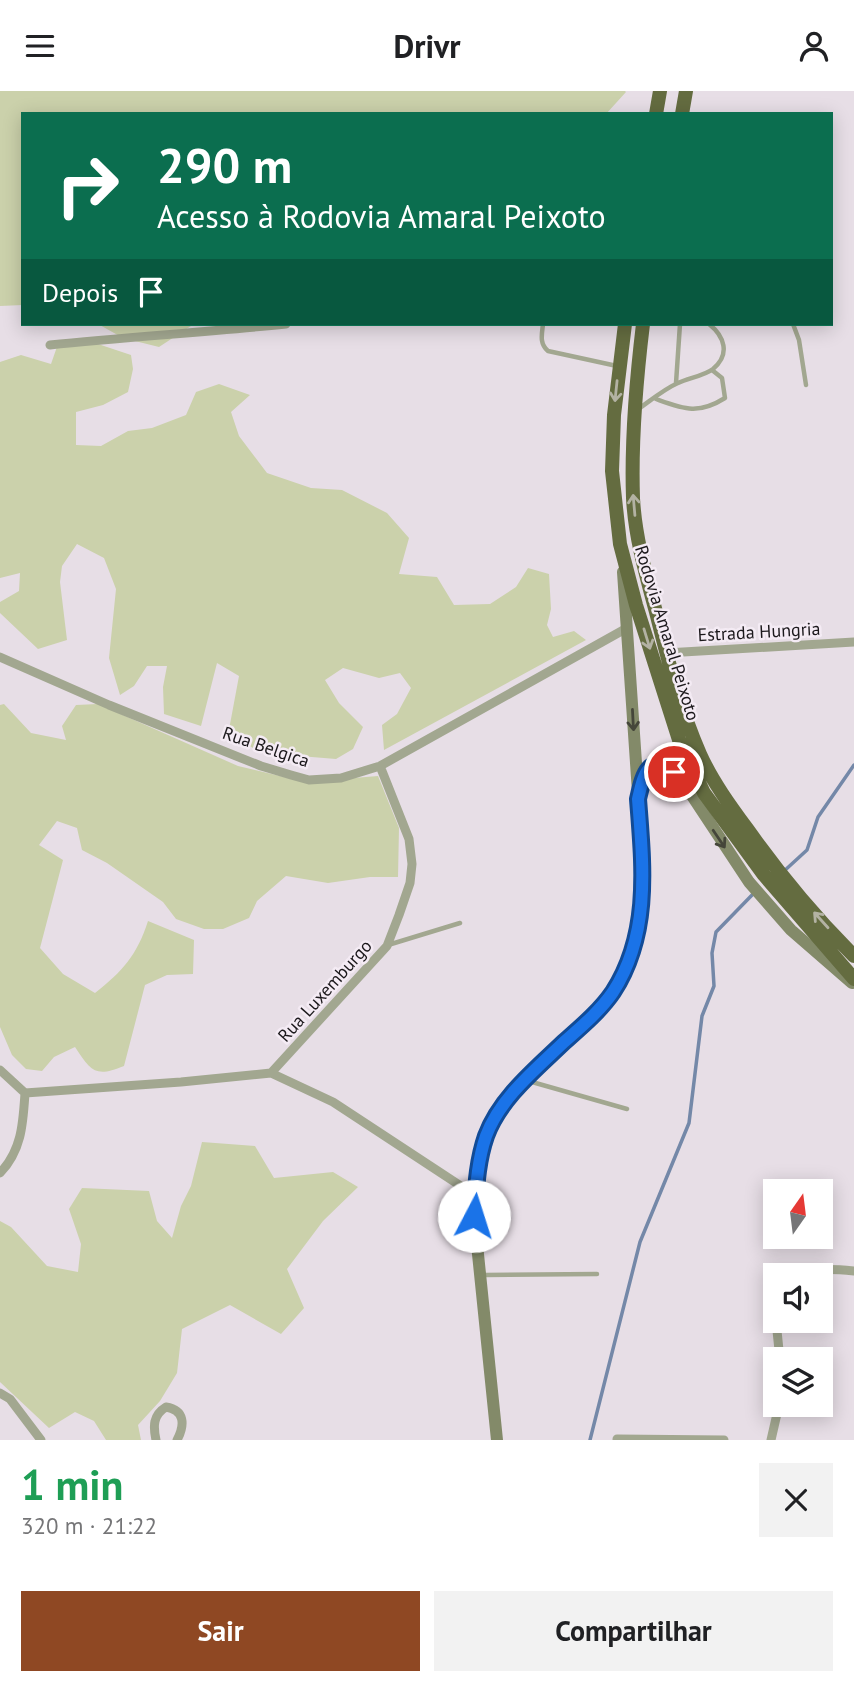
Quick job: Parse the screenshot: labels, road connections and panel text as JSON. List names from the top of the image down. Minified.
{"streets":{"highway":["Rodovia Amaral Peixoto"],"street":["Estrada Hungria","Rua Belgica","Rua Luxemburgo"]},"crossings":[["Estrada Hungria","Rodovia Amaral Peixoto"],["Rua Belgica","Rua Luxemburgo"]],"north":"top","page":{"header":"Drivr","turn":["290 m","Acesso à Rodovia Amaral Peixoto"],"then":"Depois","heading":["1 min","320 m · 21:22"],"buttons":["Sair","Compartilhar"]}}
